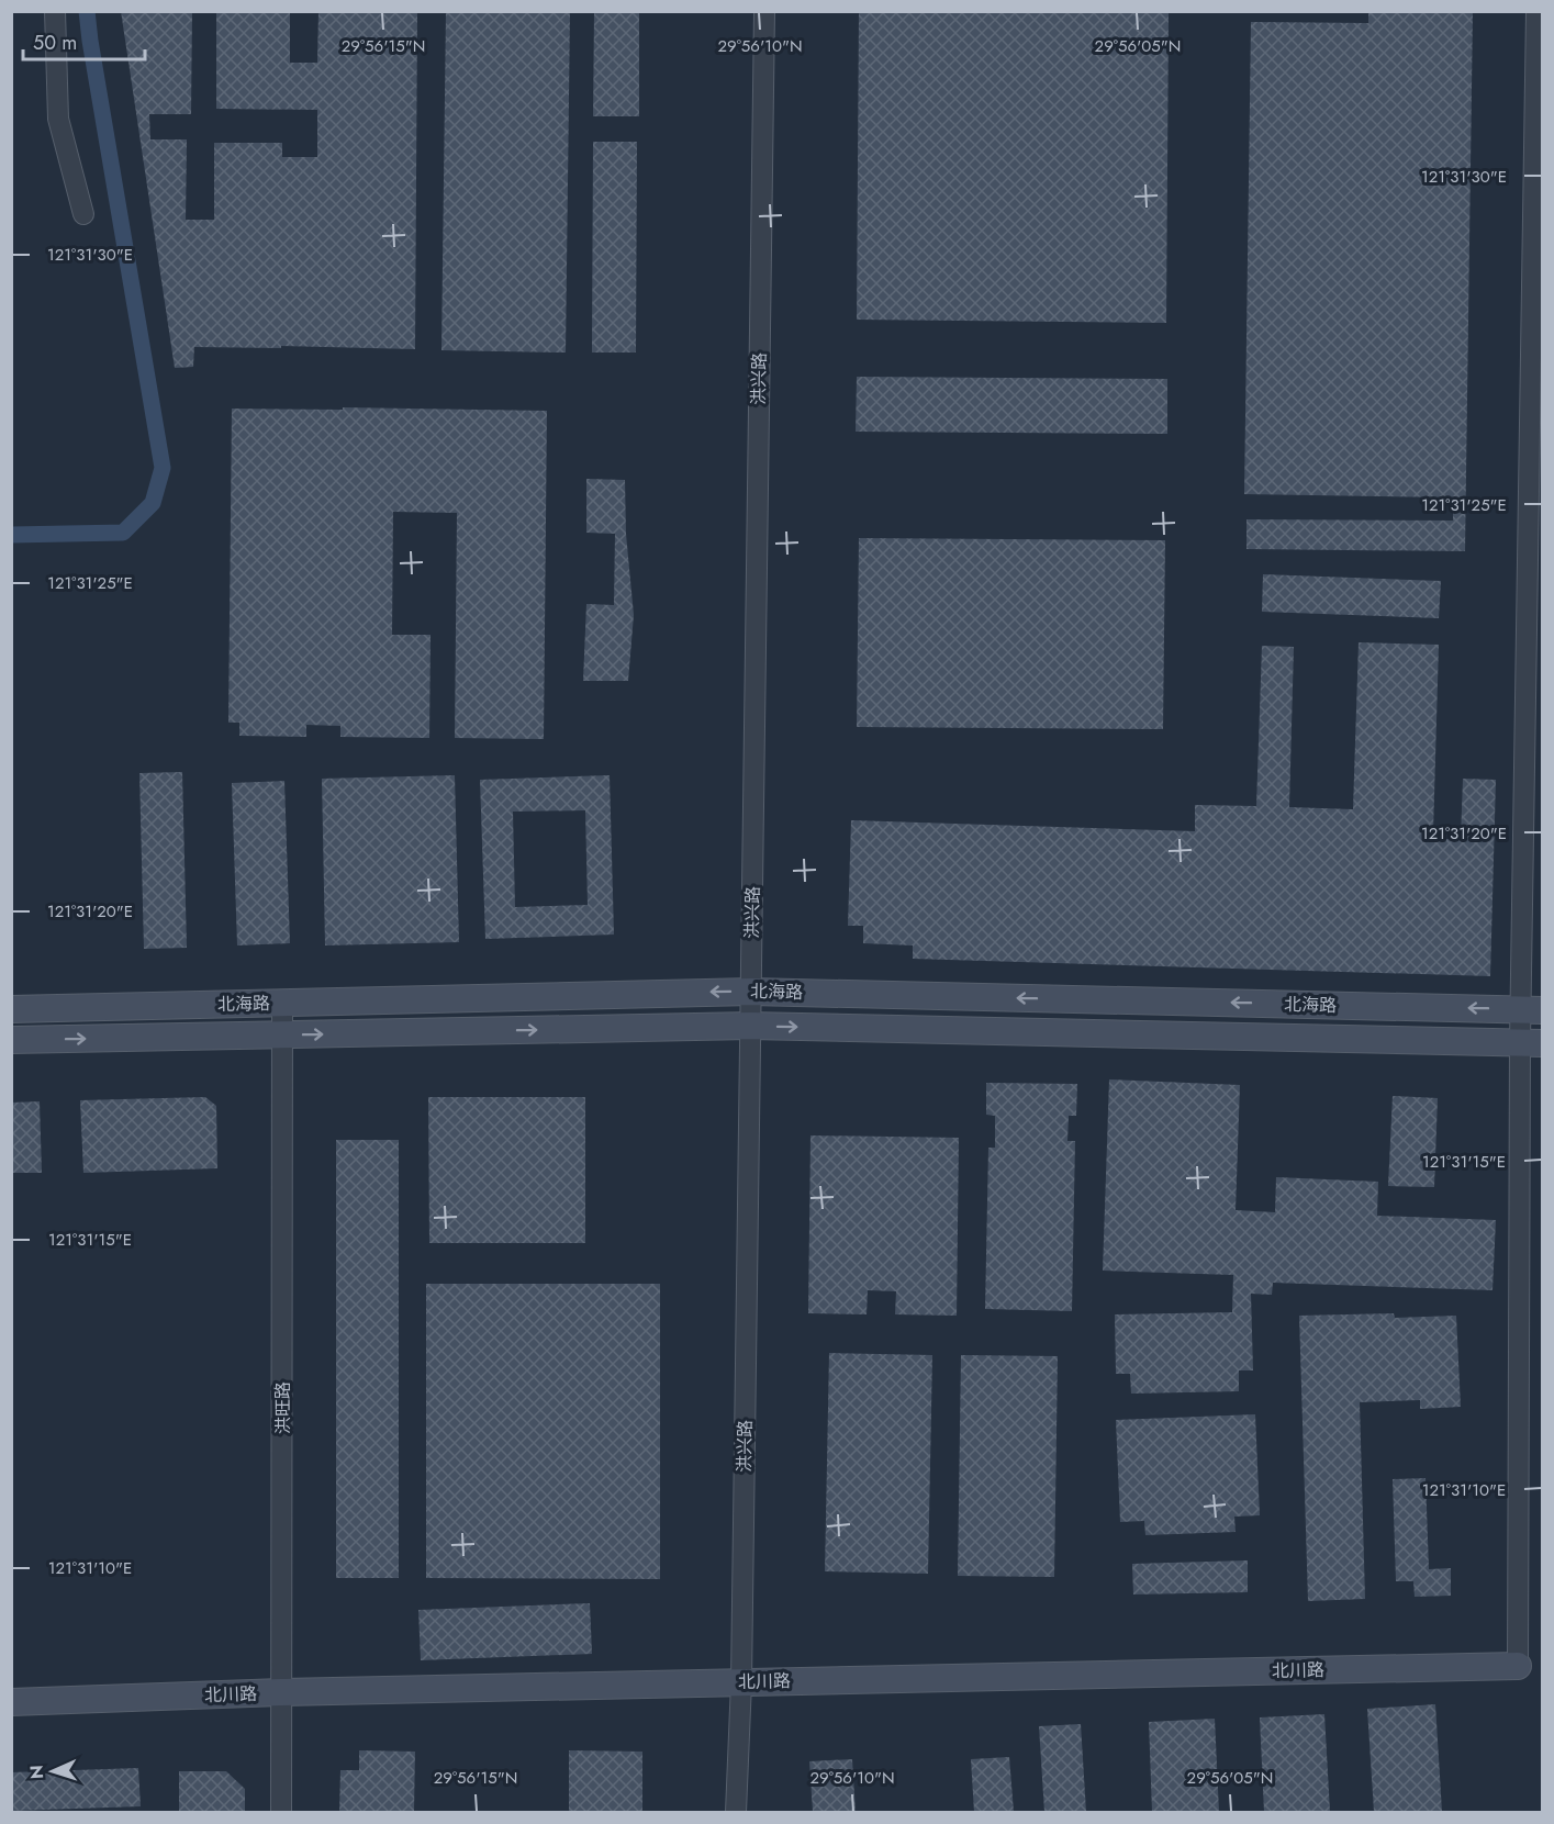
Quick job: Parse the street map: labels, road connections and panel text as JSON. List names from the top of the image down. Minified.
{"streets":{"street":["洪兴路","北海路","洪旺路","北川路"]},"crossings":[["洪兴路","北海路"],["洪兴路","北川路"],["北海路","洪旺路"],["洪旺路","北川路"]],"scale_bar":"50 m","north":"left","coordinates":["29°56'15\"N","29°56'10\"N","29°56'05\"N","121°31'30\"E","121°31'25\"E","121°31'20\"E","121°31'15\"E","121°31'10\"E"]}
